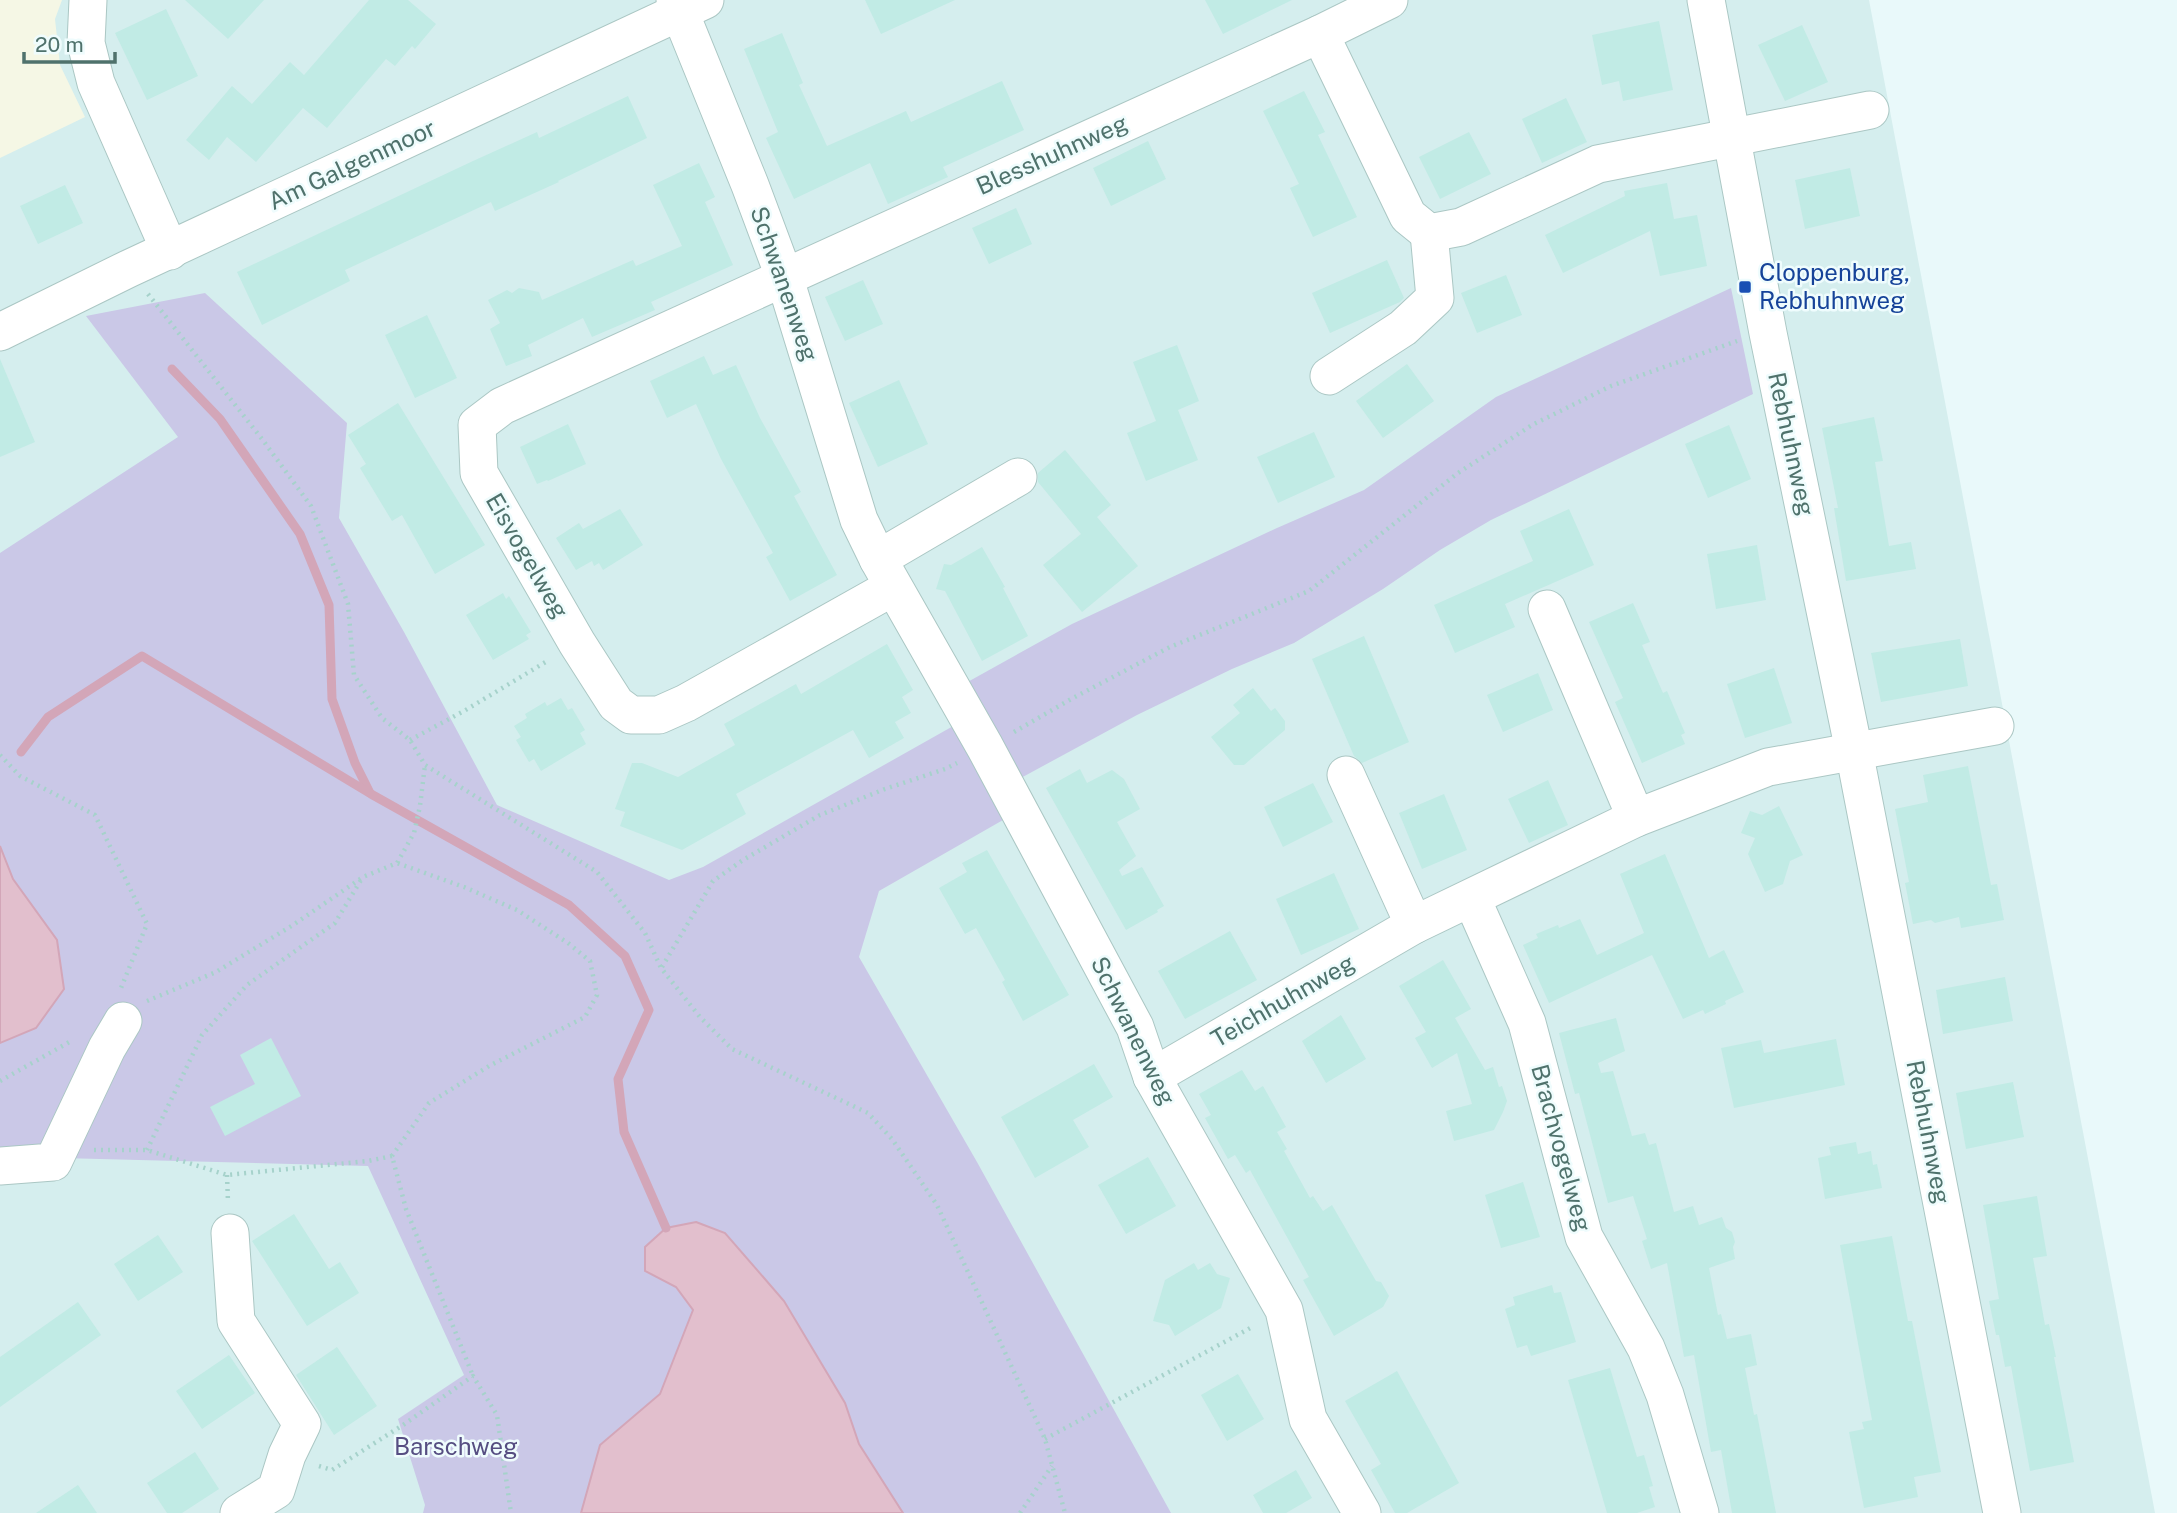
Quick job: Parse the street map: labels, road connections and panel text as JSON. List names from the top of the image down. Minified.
{"streets":{"street":["Blesshuhnweg","Am Galgenmoor","Schwanenweg","Rebhuhnweg","Eisvogelweg","Teichhuhnweg","Brachvogelweg"]},"crossings":[["Blesshuhnweg","Schwanenweg"],["Blesshuhnweg","Eisvogelweg"],["Am Galgenmoor","Schwanenweg"],["Schwanenweg","Eisvogelweg"],["Schwanenweg","Teichhuhnweg"],["Rebhuhnweg","Teichhuhnweg"],["Teichhuhnweg","Brachvogelweg"]],"parks":["Barschweg"],"places":{"transit":["Cloppenburg, Rebhuhnweg"]},"scale_bar":"20 m"}
